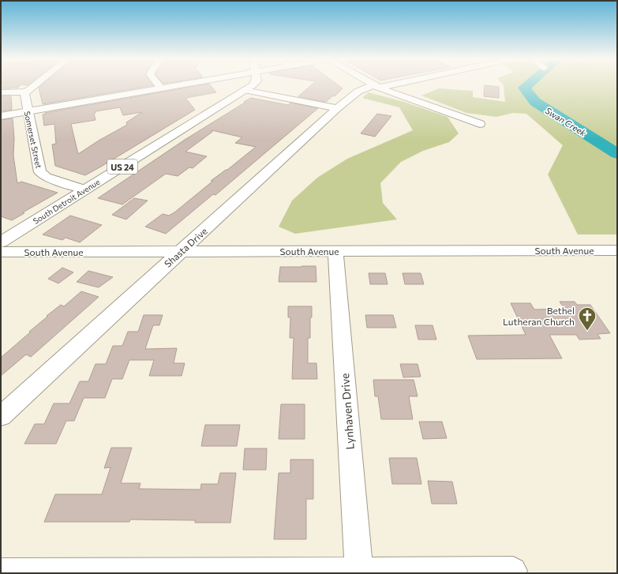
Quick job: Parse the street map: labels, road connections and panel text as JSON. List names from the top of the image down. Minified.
{"streets":{"main road":["US 24","South Detroit Avenue"],"street":["Somerset Street","Shasta Drive","South Avenue","Lynhaven Drive"]},"crossings":[["Somerset Street","South Detroit Avenue"],["Shasta Drive","South Avenue"],["South Avenue","Lynhaven Drive"]],"water":["Swan Creek"],"places":{"church":["Bethel Lutheran Church"]}}
